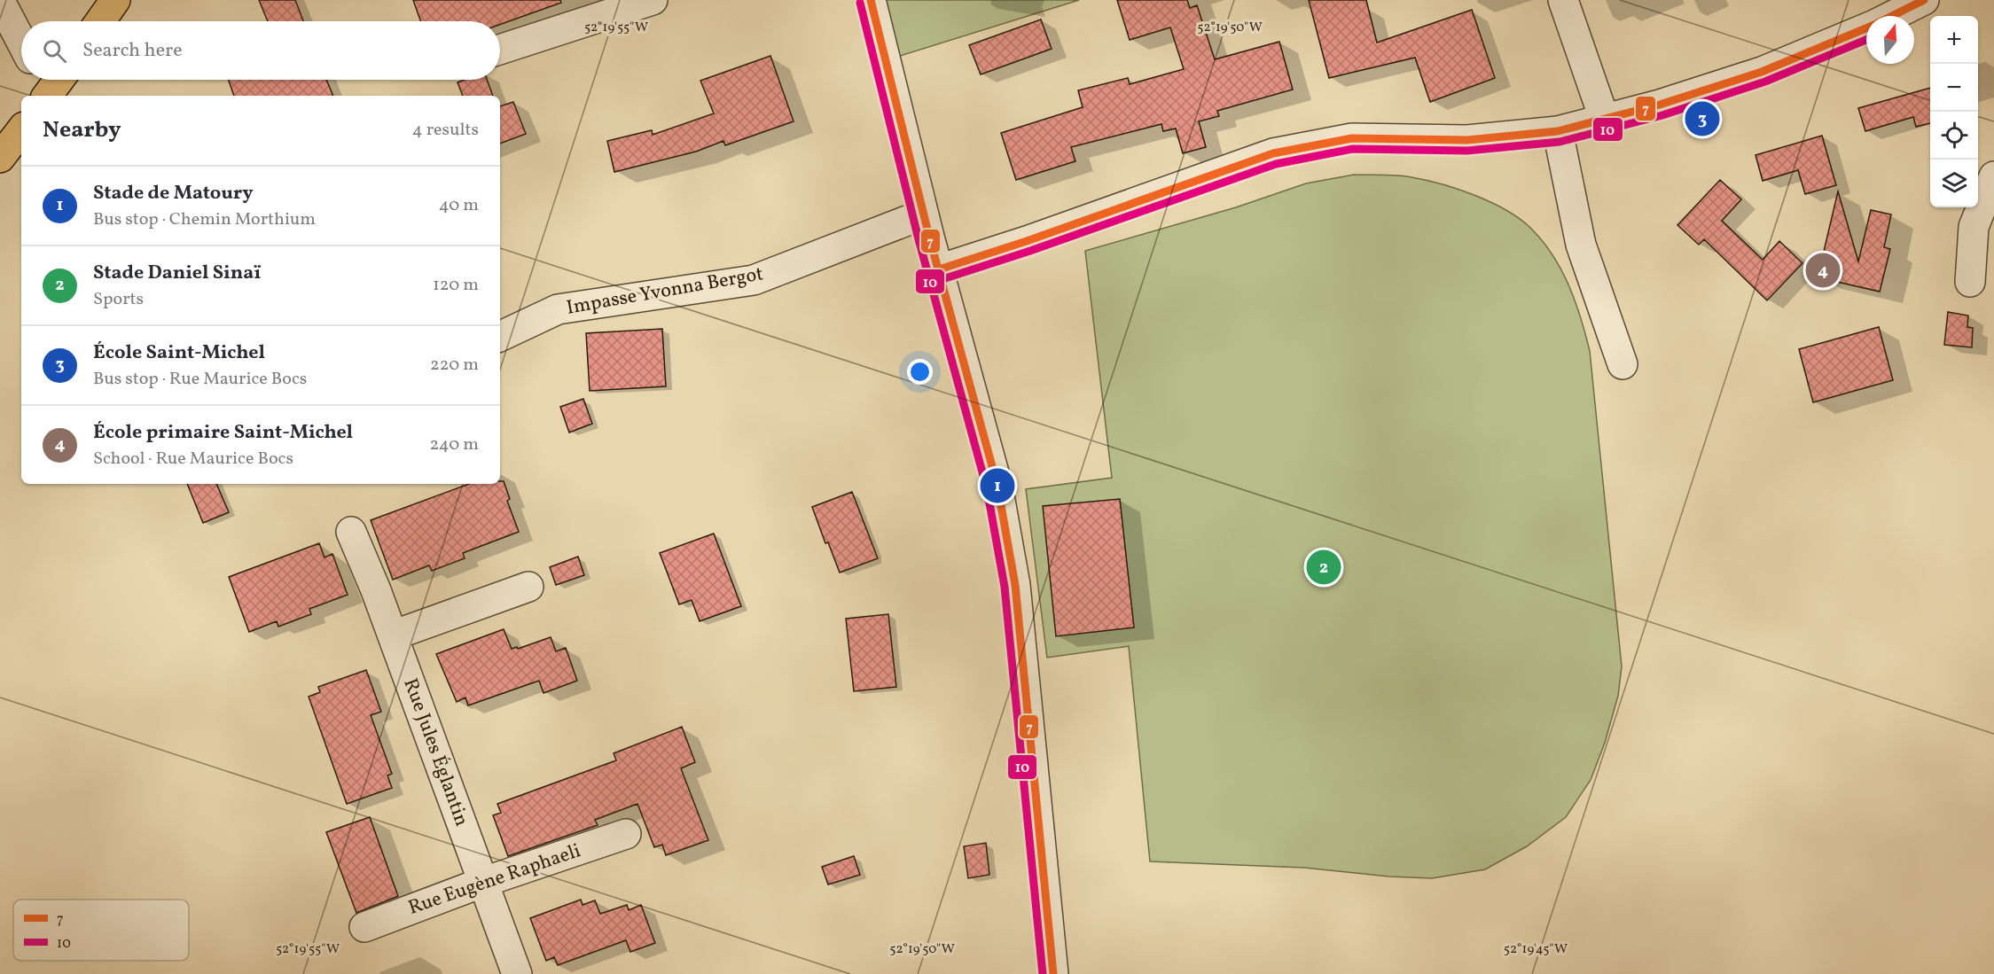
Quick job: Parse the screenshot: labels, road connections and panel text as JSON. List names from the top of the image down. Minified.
{"streets":{"street":["Impasse Yvonna Bergot","Rue Jules Églantin","Rue Eugène Raphaeli"]},"crossings":[["Rue Jules Églantin","Rue Eugène Raphaeli"]],"lines":["transit line 7","transit line 10"],"legend":["7","10"],"north":"top","page":{"map_buttons":["+","−"],"search":"Search here","heading":["Nearby","4 results"],"pins":["3","4","1","2"],"list":[{"mark":"1","name":"Stade de Matoury","note":"Bus stop · Chemin Morthium","value":"40 m"},{"mark":"2","name":"Stade Daniel Sinaï","note":"Sports","value":"120 m"},{"mark":"3","name":"École Saint-Michel","note":"Bus stop · Rue Maurice Bocs","value":"220 m"},{"mark":"4","name":"École primaire Saint-Michel","note":"School · Rue Maurice Bocs","value":"240 m"}]},"coordinates":["52°19'55\"W","52°19'50\"W","52°19'45\"W"]}
